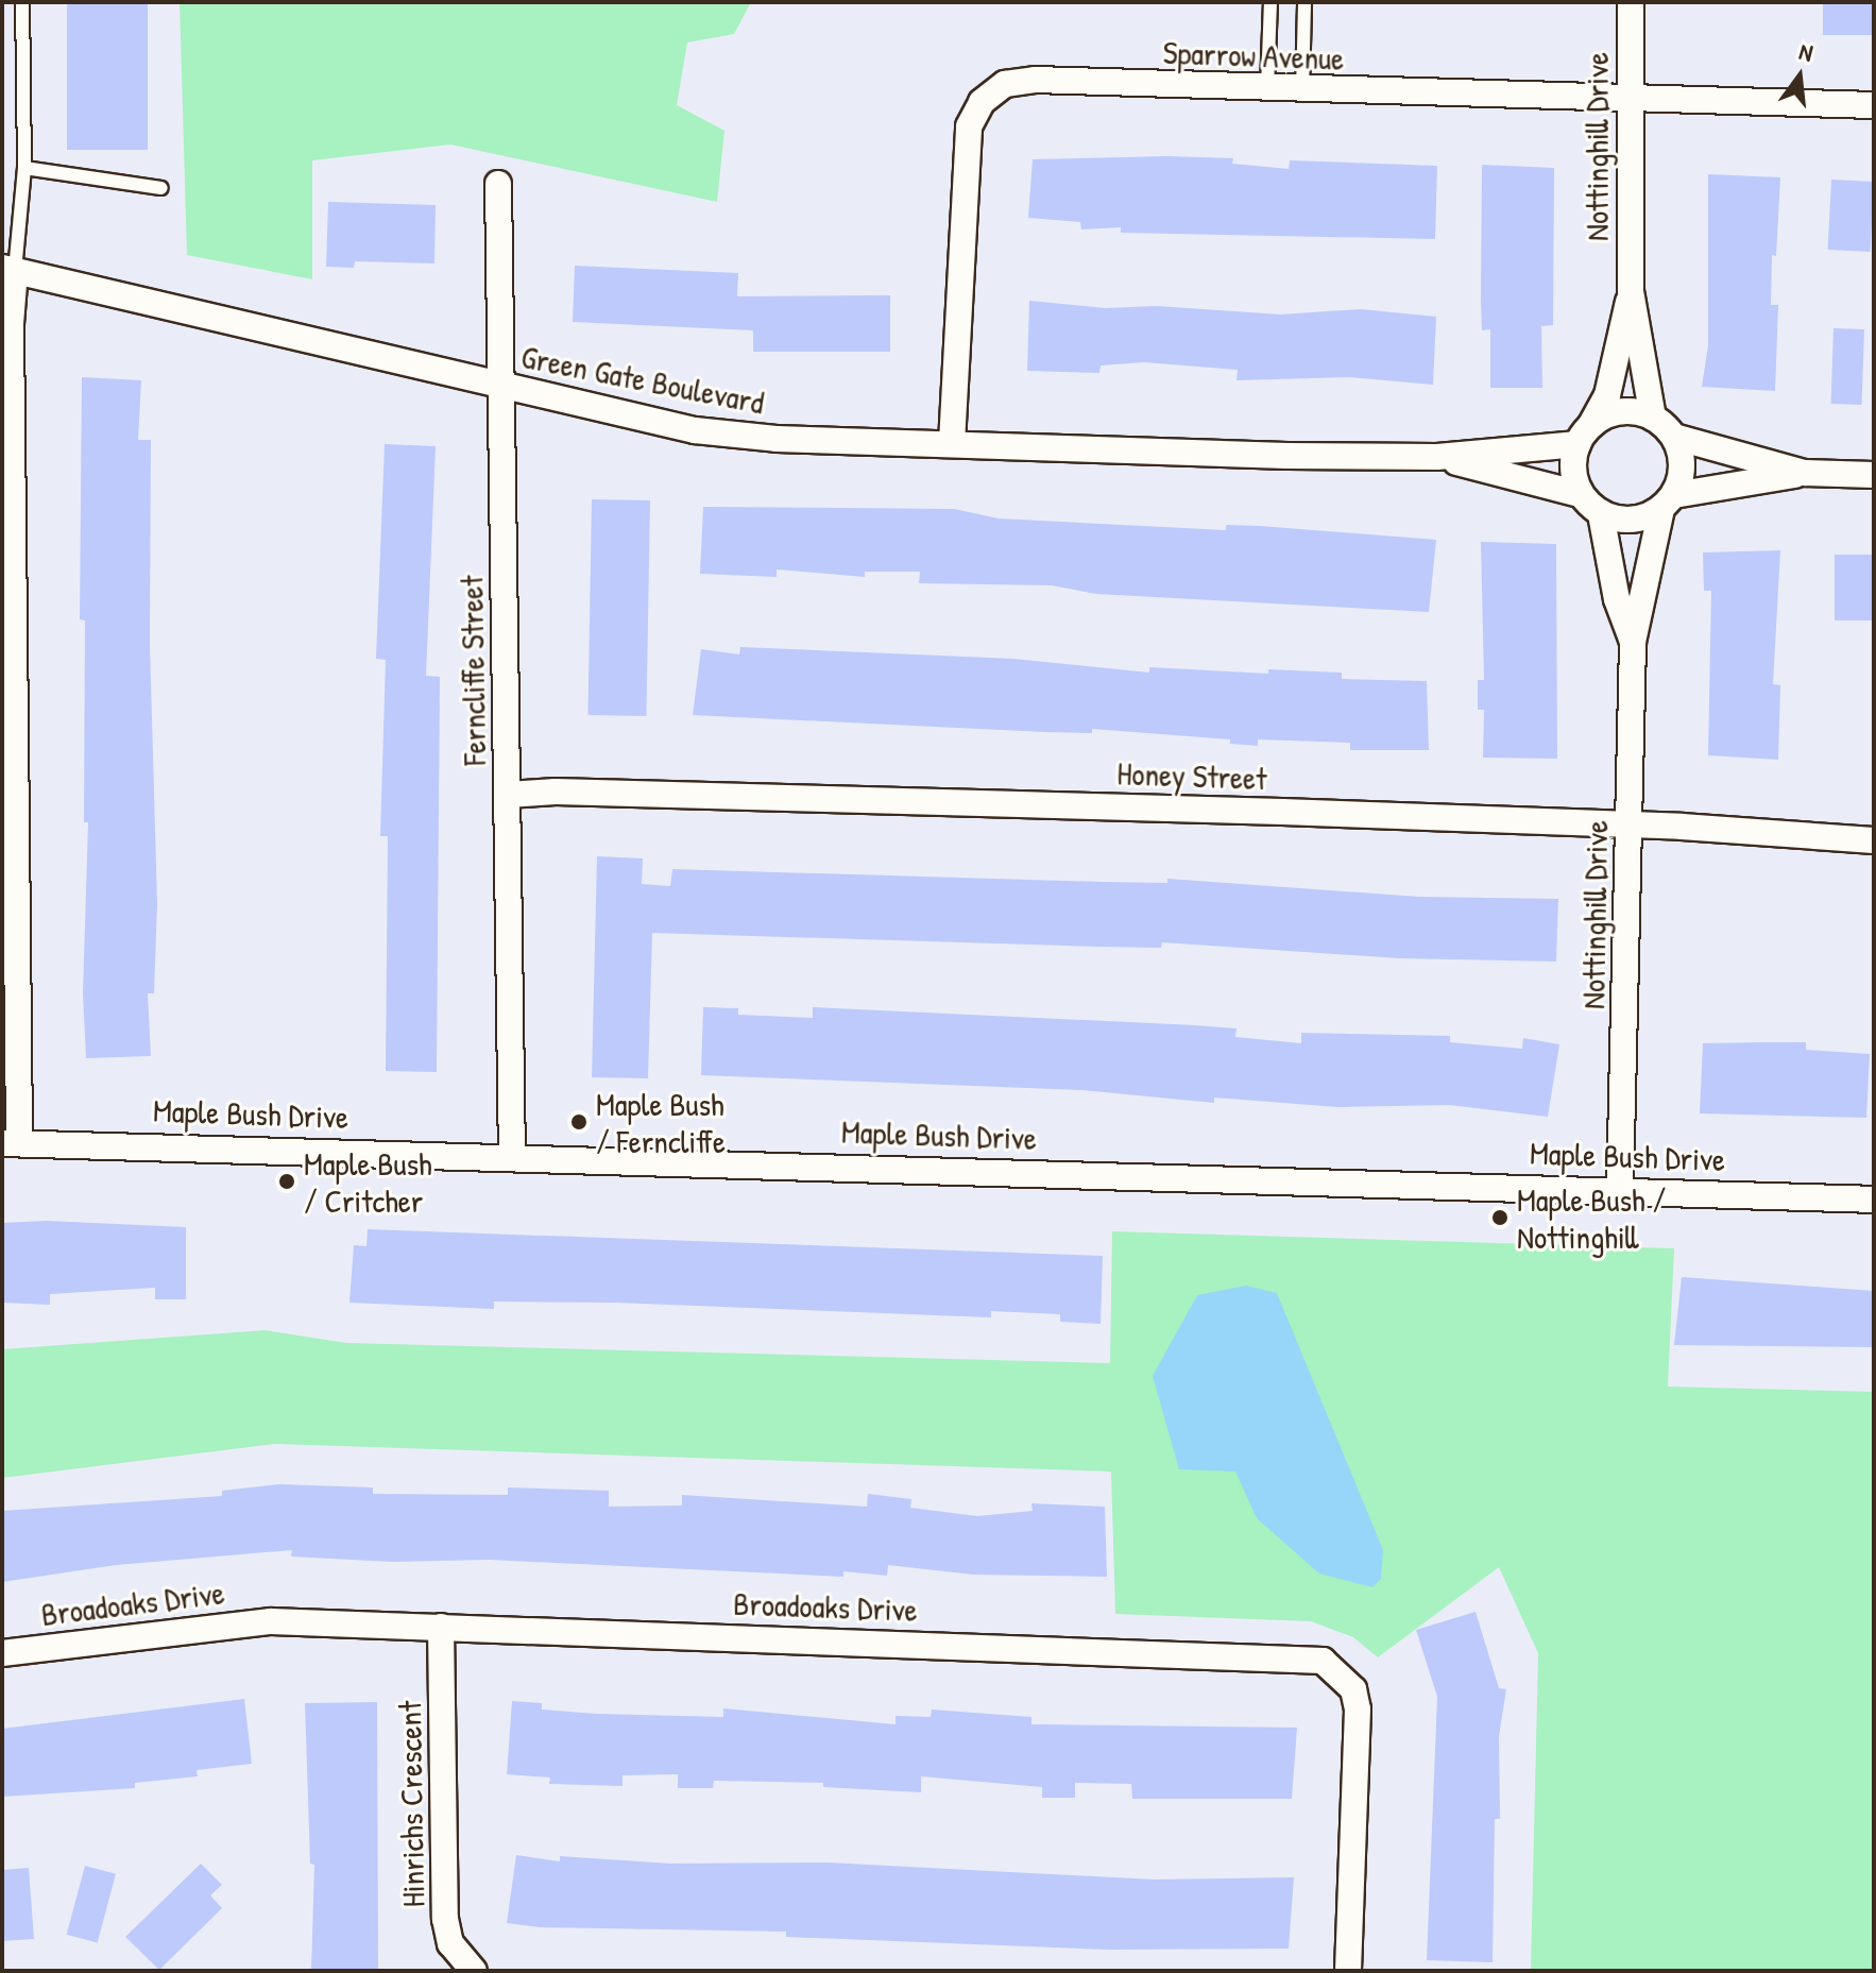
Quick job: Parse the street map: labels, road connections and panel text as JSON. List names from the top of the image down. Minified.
{"streets":{"street":["Sparrow Avenue","Nottinghill Drive","Green Gate Boulevard","Ferncliffe Street","Honey Street","Maple Bush Drive","Broadoaks Drive","Hinrichs Crescent"]},"crossings":[["Sparrow Avenue","Nottinghill Drive"],["Sparrow Avenue","Green Gate Boulevard"],["Nottinghill Drive","Green Gate Boulevard"],["Nottinghill Drive","Honey Street"],["Nottinghill Drive","Maple Bush Drive"],["Green Gate Boulevard","Ferncliffe Street"],["Ferncliffe Street","Honey Street"],["Ferncliffe Street","Maple Bush Drive"],["Broadoaks Drive","Hinrichs Crescent"]],"places":["Maple Bush / Ferncliffe","Maple Bush / Critcher","Maple Bush / Nottinghill"],"north":"top"}
